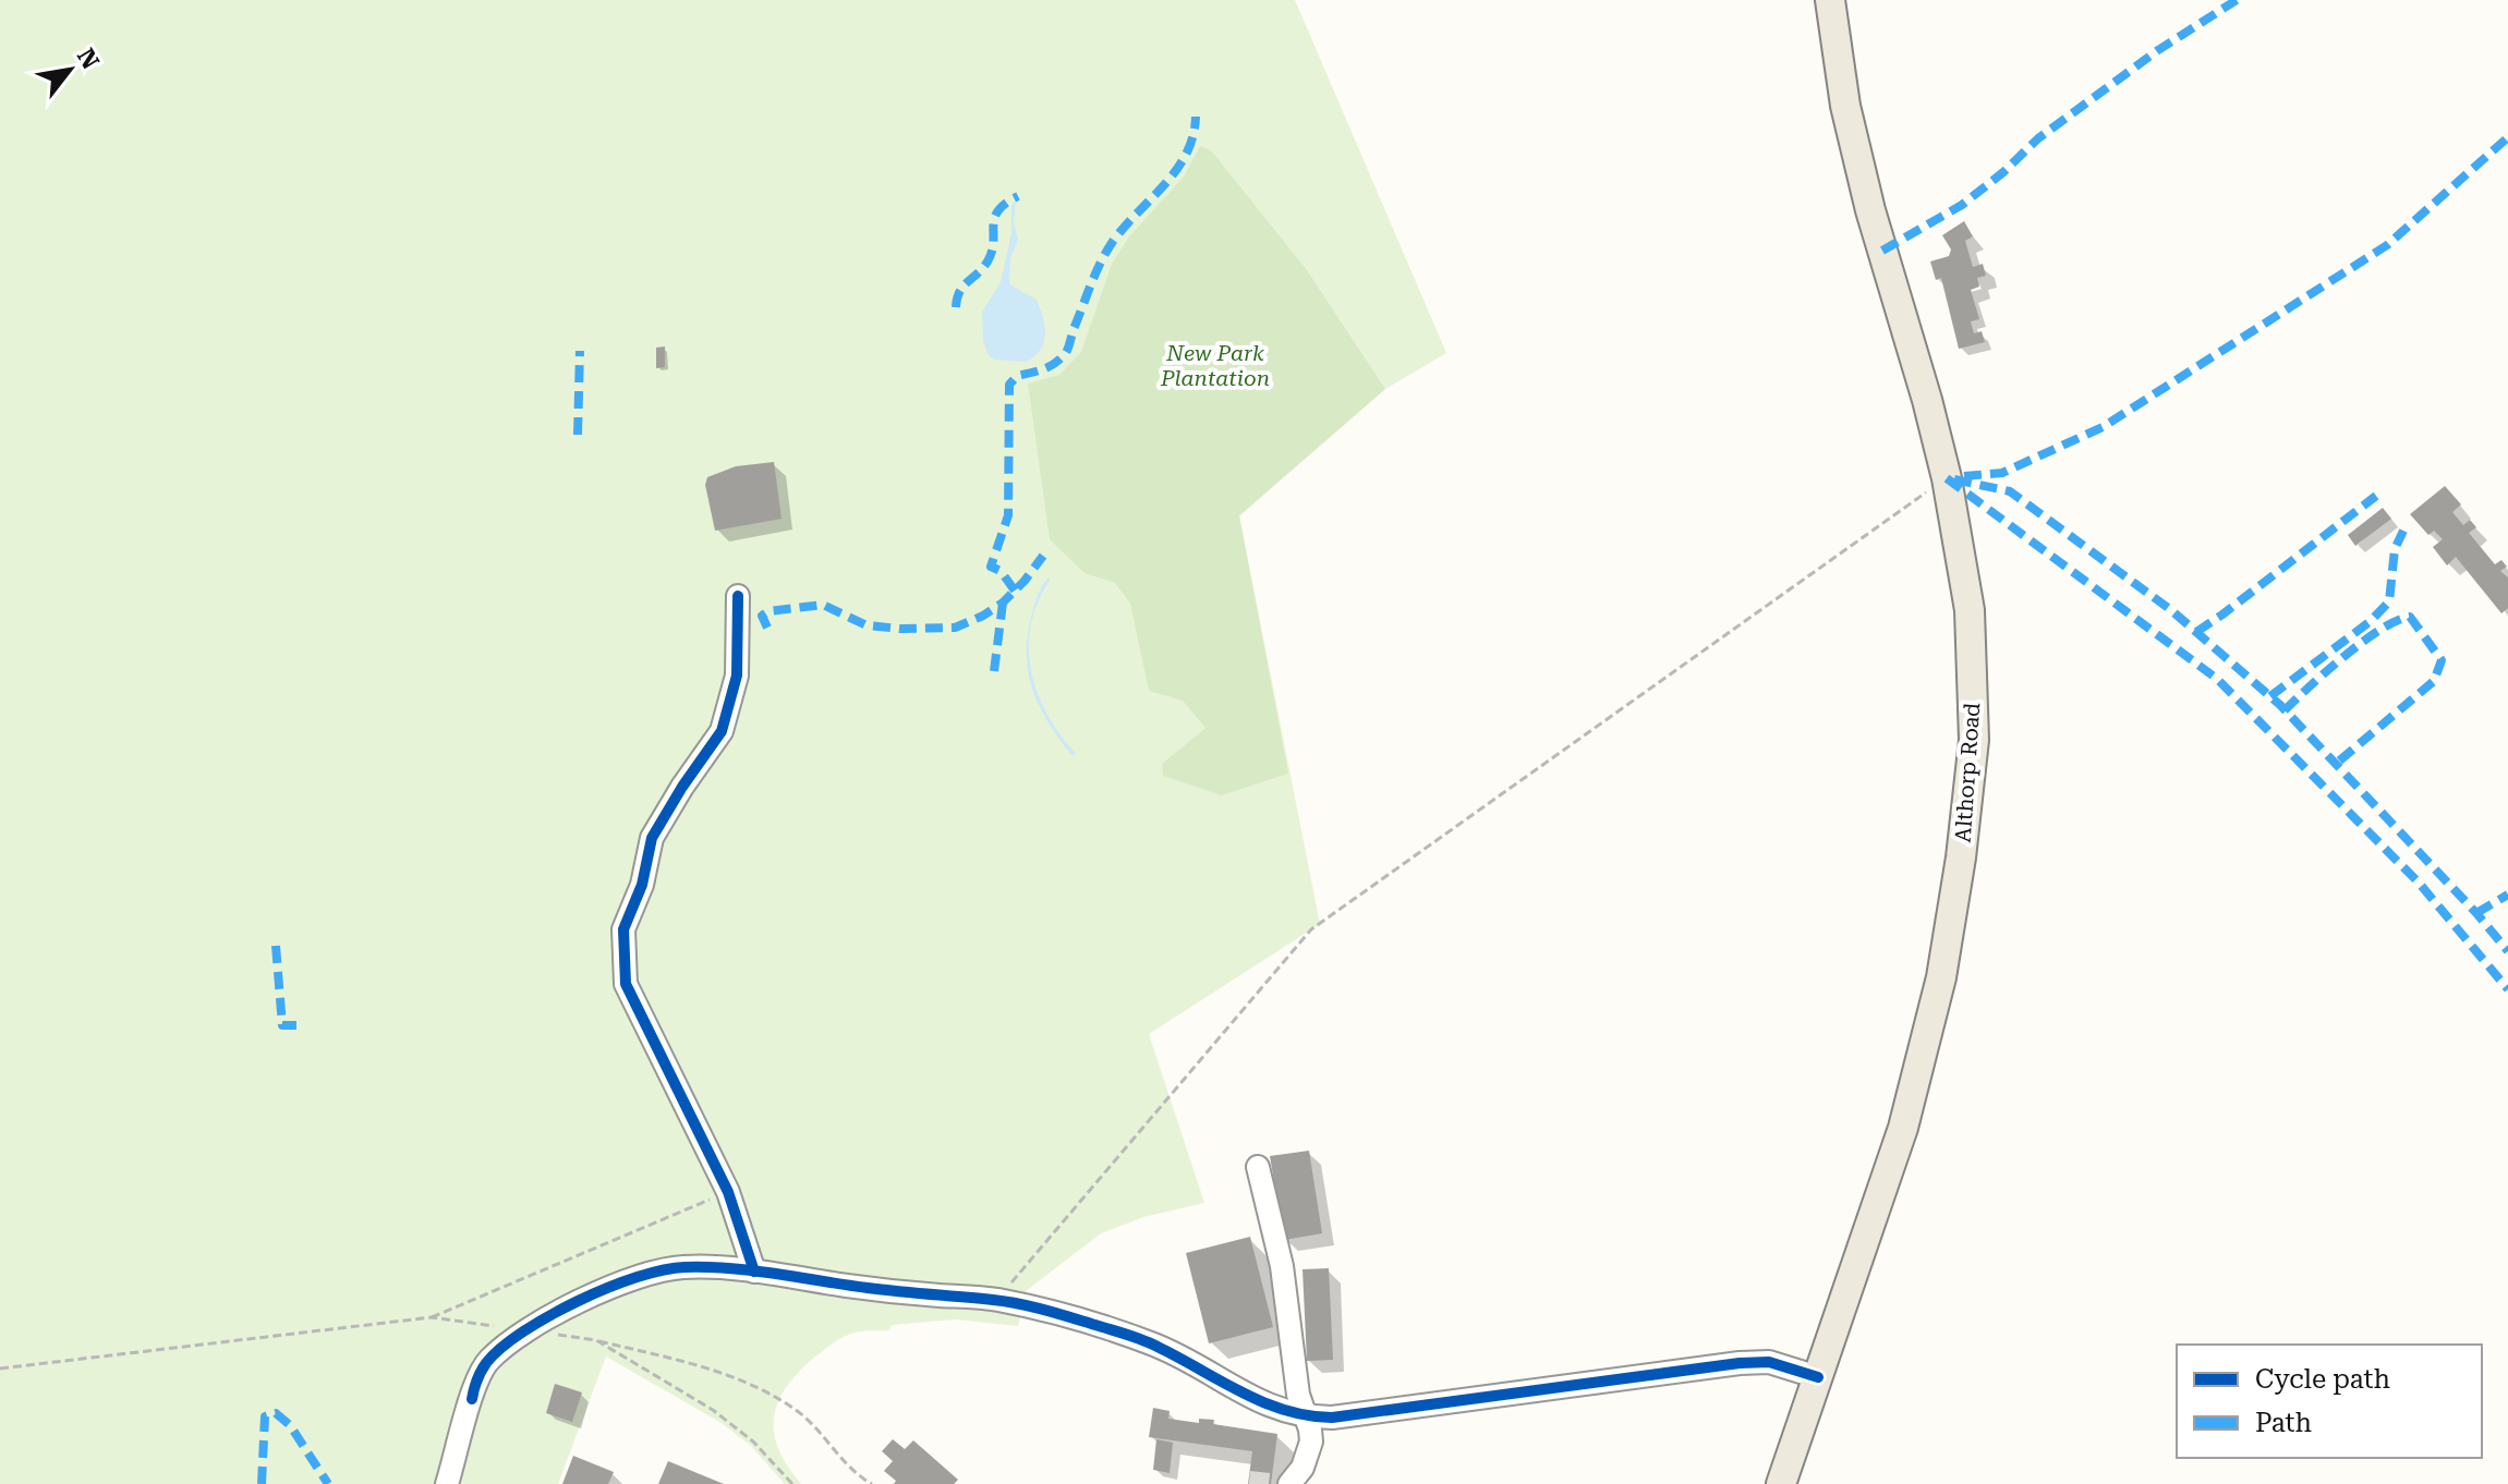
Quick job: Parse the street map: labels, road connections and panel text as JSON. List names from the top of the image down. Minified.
{"streets":{"main road":["Althorp Road"]},"parks":["New Park Plantation"],"legend":["Cycle path","Path"],"north":"top right"}
